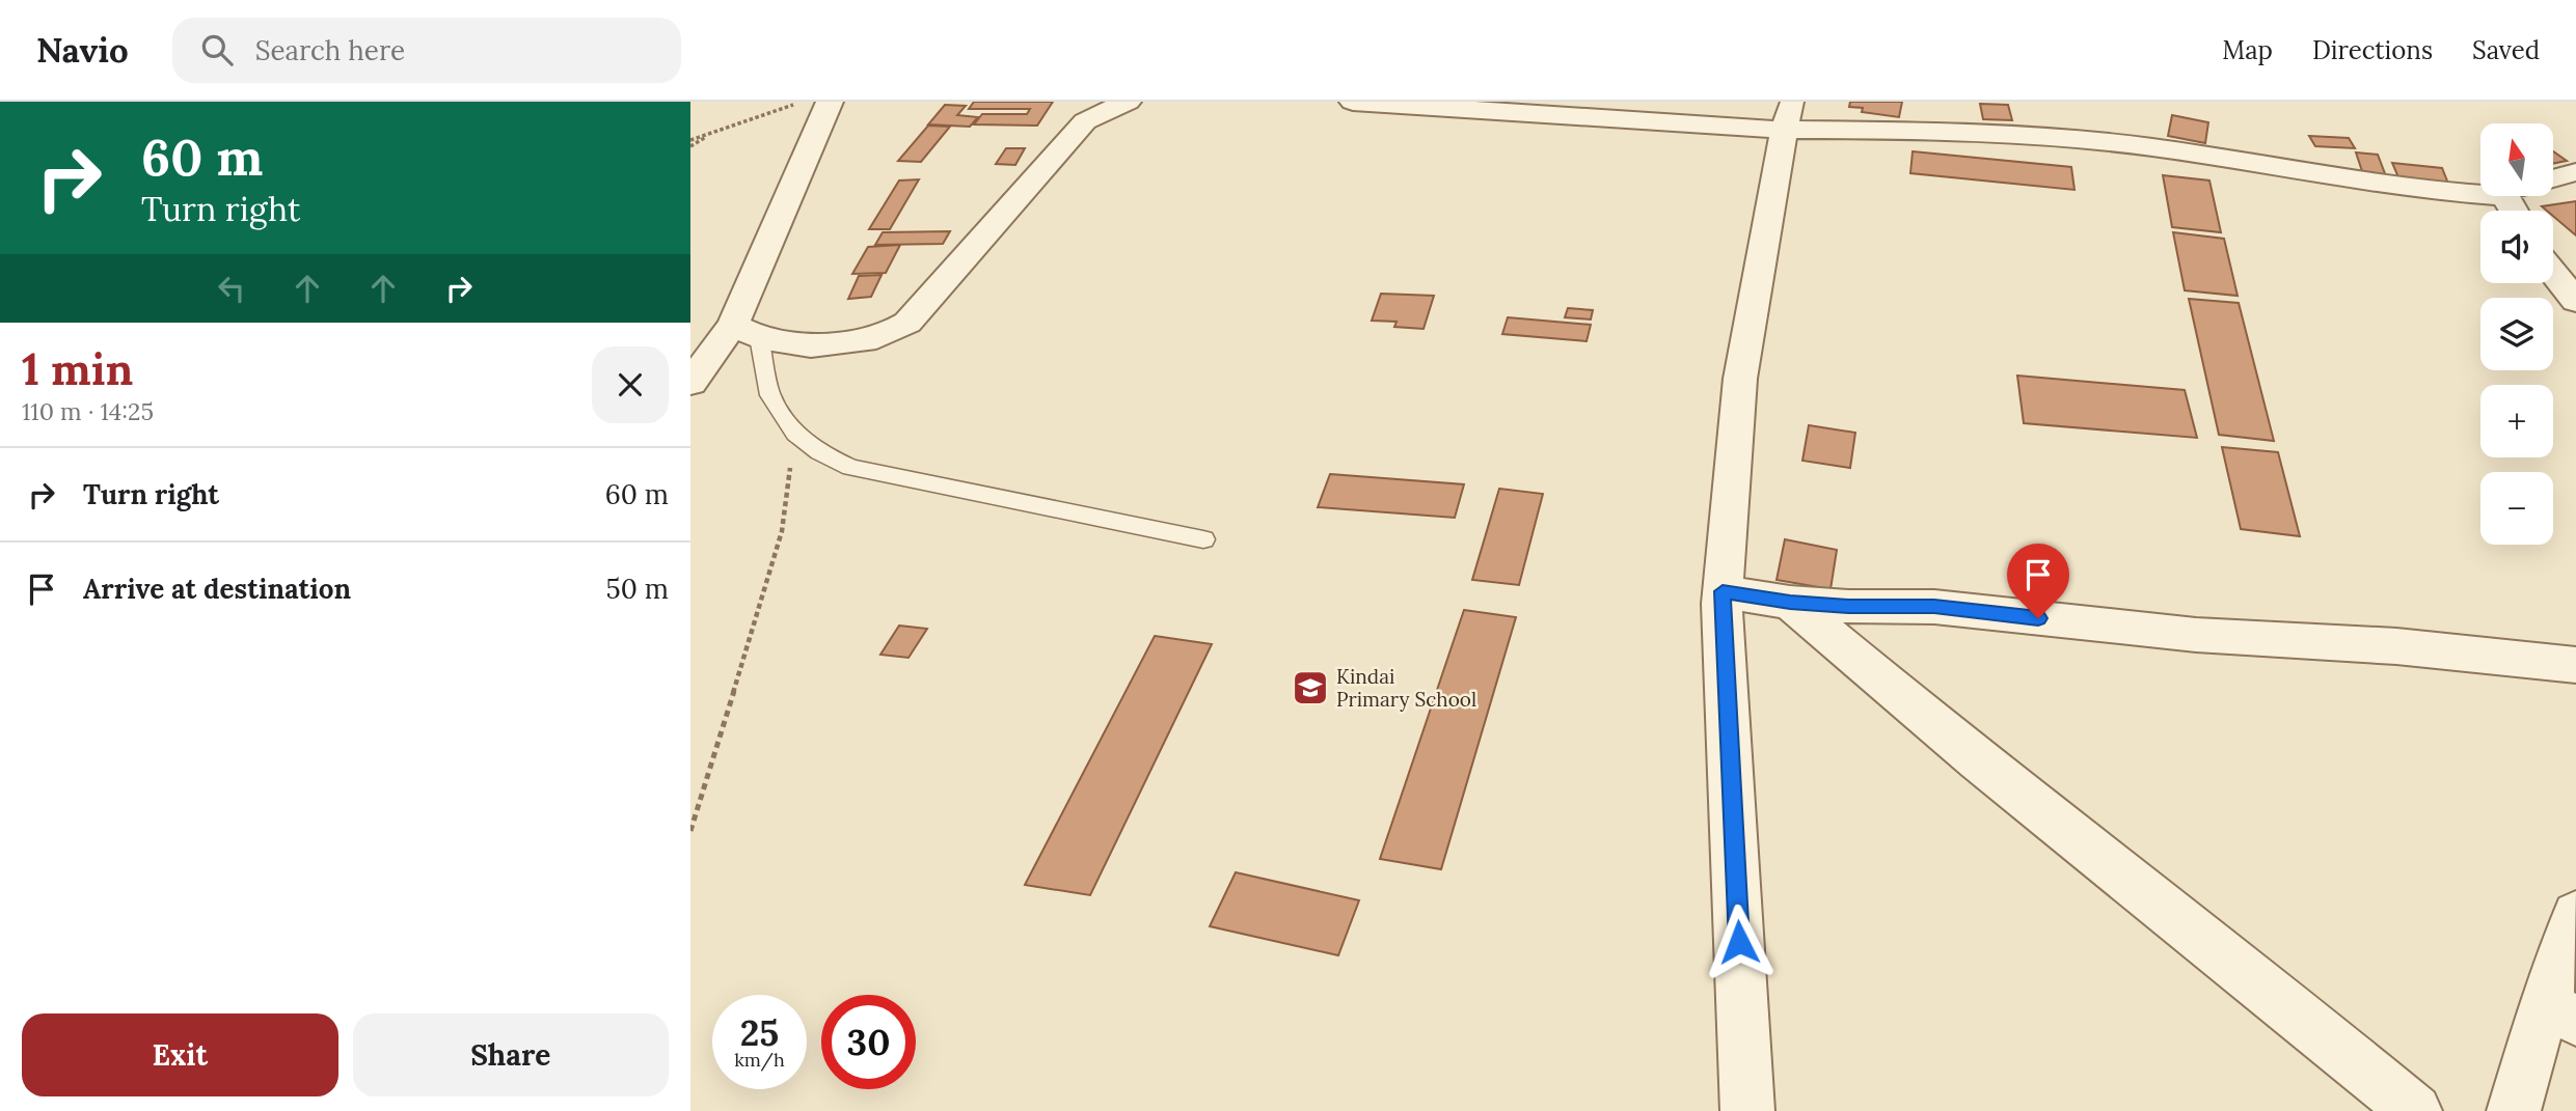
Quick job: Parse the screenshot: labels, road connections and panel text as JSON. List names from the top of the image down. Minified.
{"places":{"school or university":["Kindai Primary School"]},"north":"top","page":{"header":"Navio","search":"Search here","nav":["Map","Directions","Saved"],"turn":["60 m","Turn right"],"map_buttons":["+","−"],"heading":["1 min","110 m · 14:25"],"list":[{"name":"Turn right","value":"60 m"},{"name":"Arrive at destination","value":"50 m"}],"speed":"25 km/h","limit":"30","buttons":["Exit","Share"]}}
